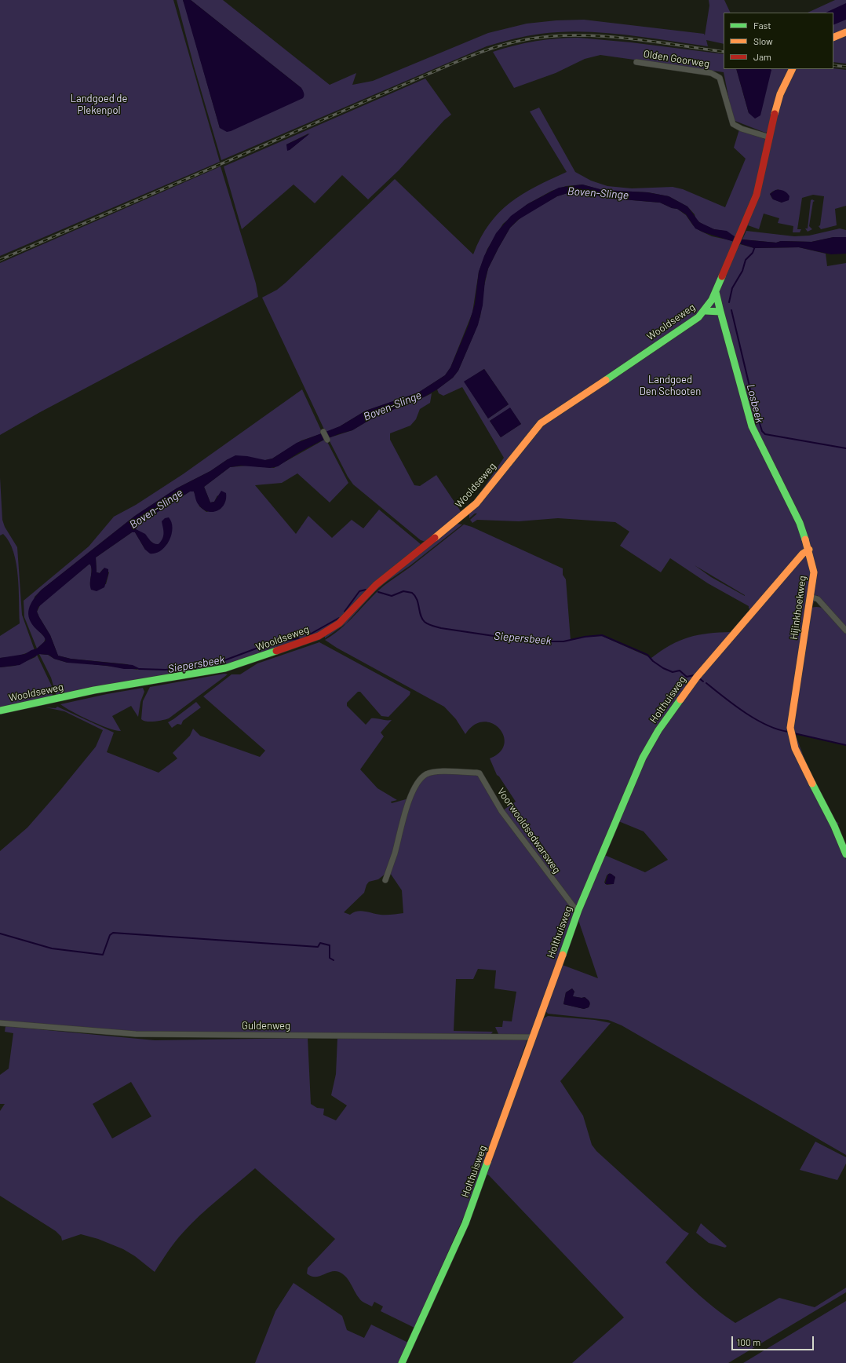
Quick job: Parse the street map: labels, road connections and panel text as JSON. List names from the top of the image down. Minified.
{"streets":{"street":["Olden Goorweg","Wooldseweg","Hijinkhoekweg","Holthuisweg","Voorwooldsedwarsweg","Guldenweg"]},"crossings":[["Olden Goorweg","Wooldseweg"],["Wooldseweg","Hijinkhoekweg"],["Hijinkhoekweg","Holthuisweg"],["Holthuisweg","Voorwooldsedwarsweg"],["Holthuisweg","Guldenweg"]],"water":["Boven-Slinge","Losbeek","Siepersbeek"],"parks":["Landgoed de Plekenpol","Landgoed Den Schooten"],"legend":["Fast","Slow","Jam"],"scale_bar":"100 m"}
